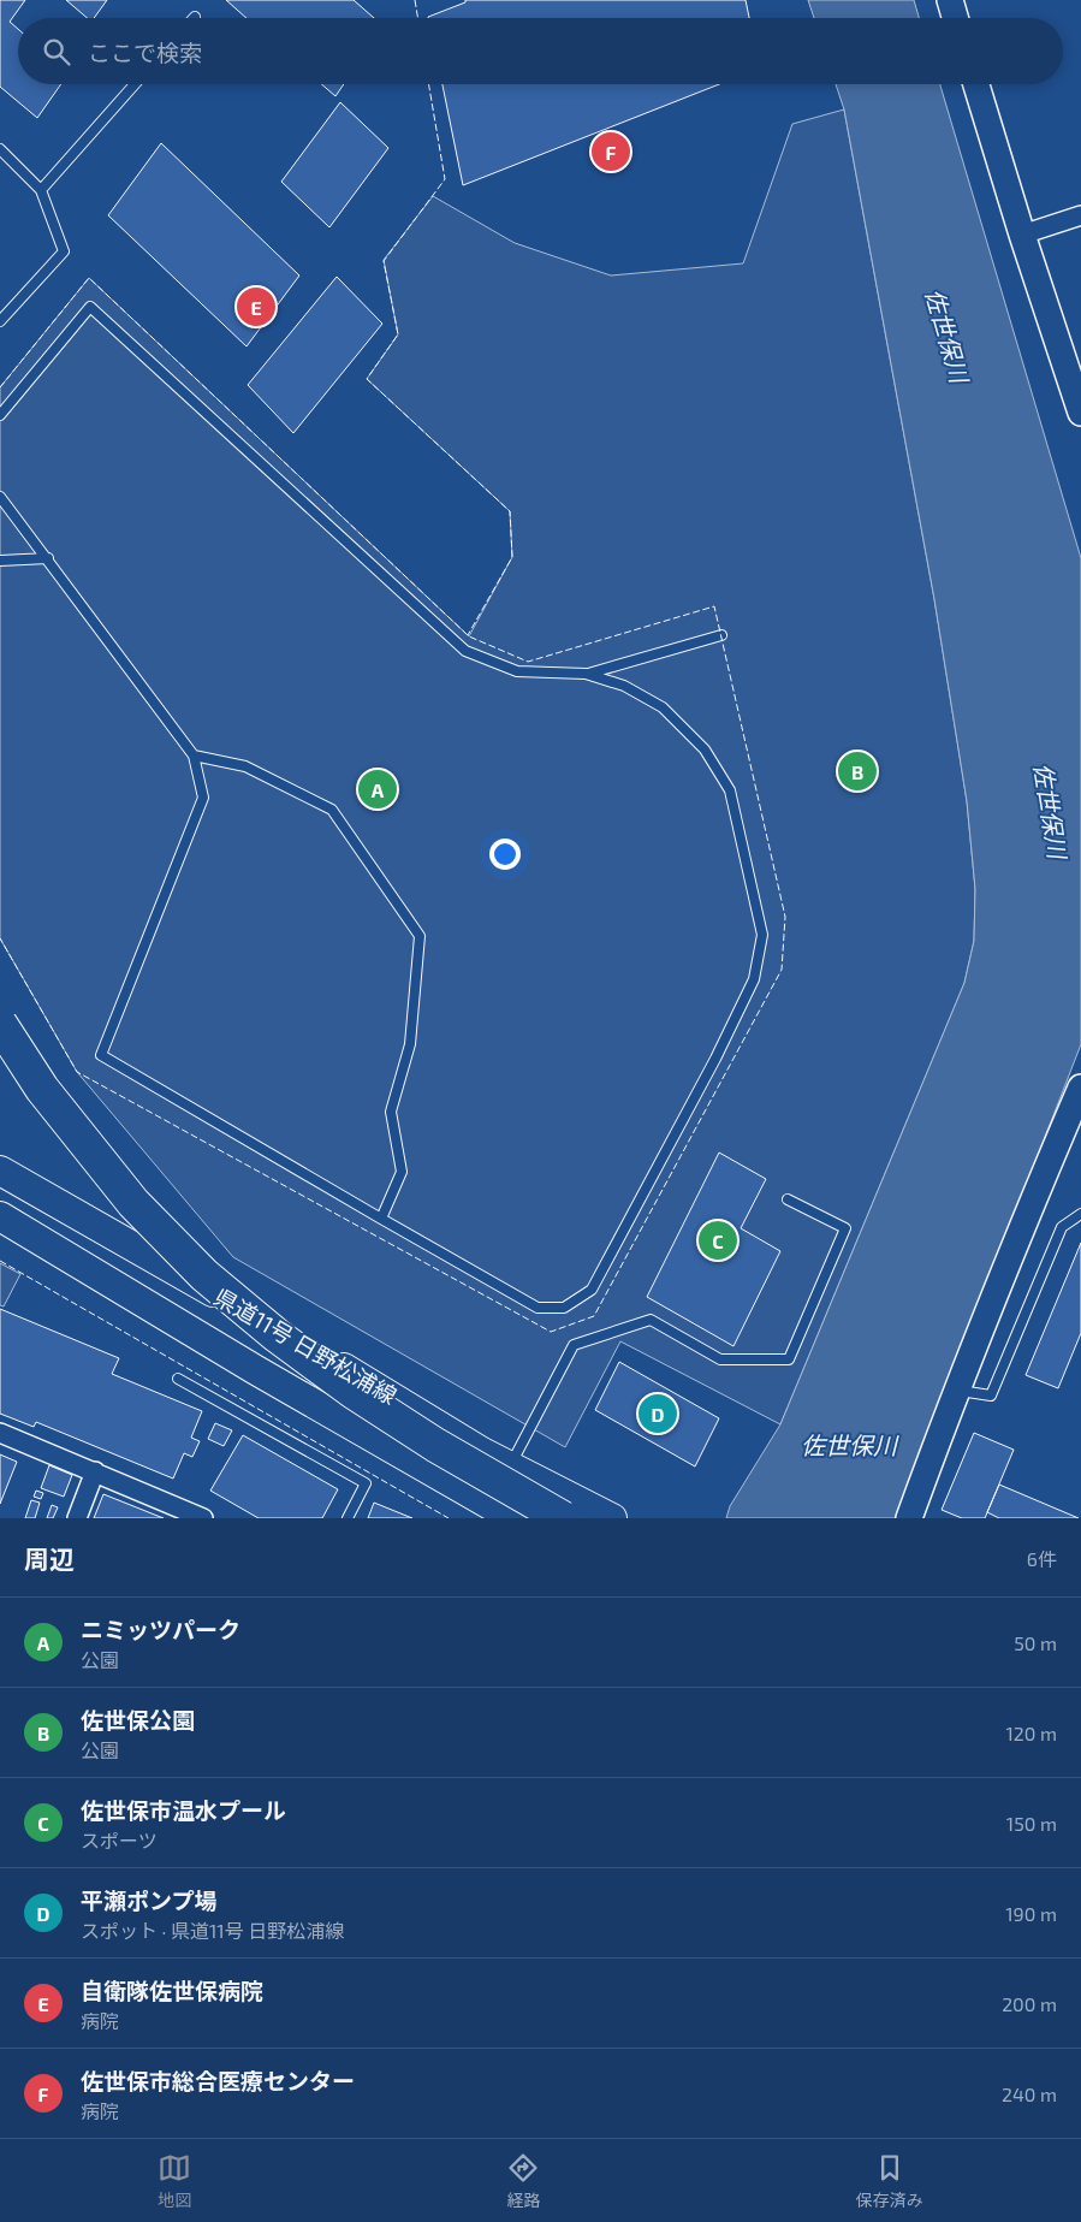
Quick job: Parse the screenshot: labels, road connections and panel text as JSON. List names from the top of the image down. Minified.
{"streets":{"main road":["県道11号 日野松浦線"]},"water":["佐世保川"],"page":{"search":"ここで検索","pins":["F","E","B","A","C","D"],"heading":["周辺","6件"],"list":[{"mark":"A","name":"ニミッツパーク","note":"公園","value":"50 m"},{"mark":"B","name":"佐世保公園","note":"公園","value":"120 m"},{"mark":"C","name":"佐世保市温水プール","note":"スポーツ","value":"150 m"},{"mark":"D","name":"平瀬ポンプ場","note":"スポット · 県道11号 日野松浦線","value":"190 m"},{"mark":"E","name":"自衛隊佐世保病院","note":"病院","value":"200 m"},{"mark":"F","name":"佐世保市総合医療センター","note":"病院","value":"240 m"}],"nav":["地図","経路","保存済み"]}}
